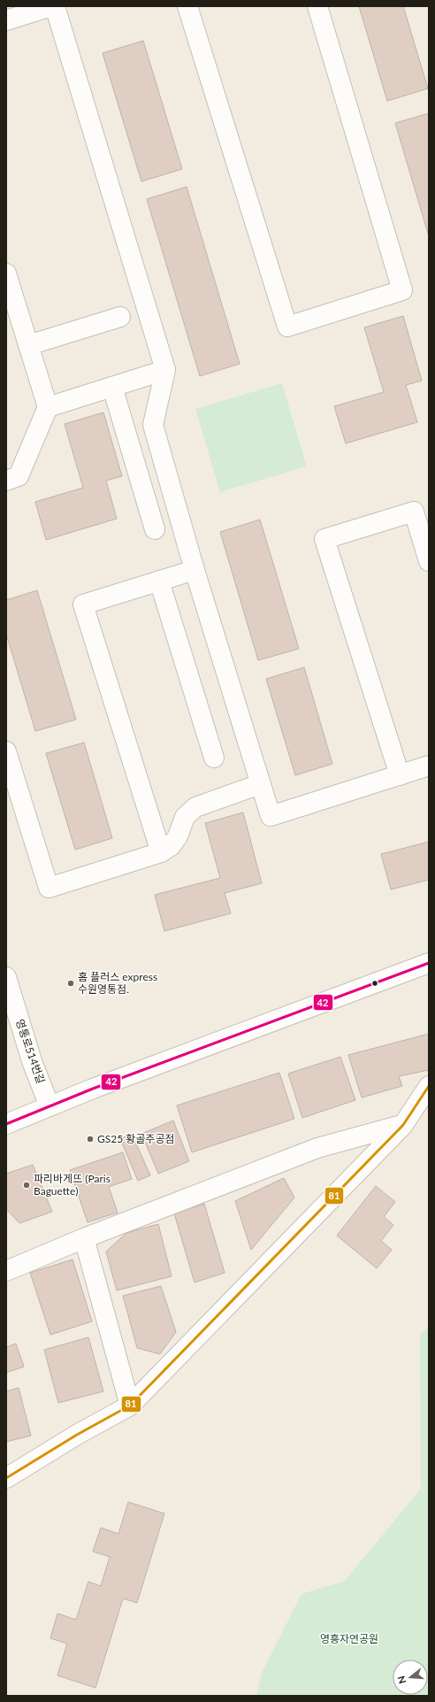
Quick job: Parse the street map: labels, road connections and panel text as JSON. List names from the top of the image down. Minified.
{"streets":{"street":["영통로514번길"]},"parks":["영흥자연공원"],"places":["홈 플러스 express 수원영통점.","GS25 황골주공점","파리바게뜨 (Paris Baguette)"],"lines":["transit line 42","transit line 81"],"north":"left"}
